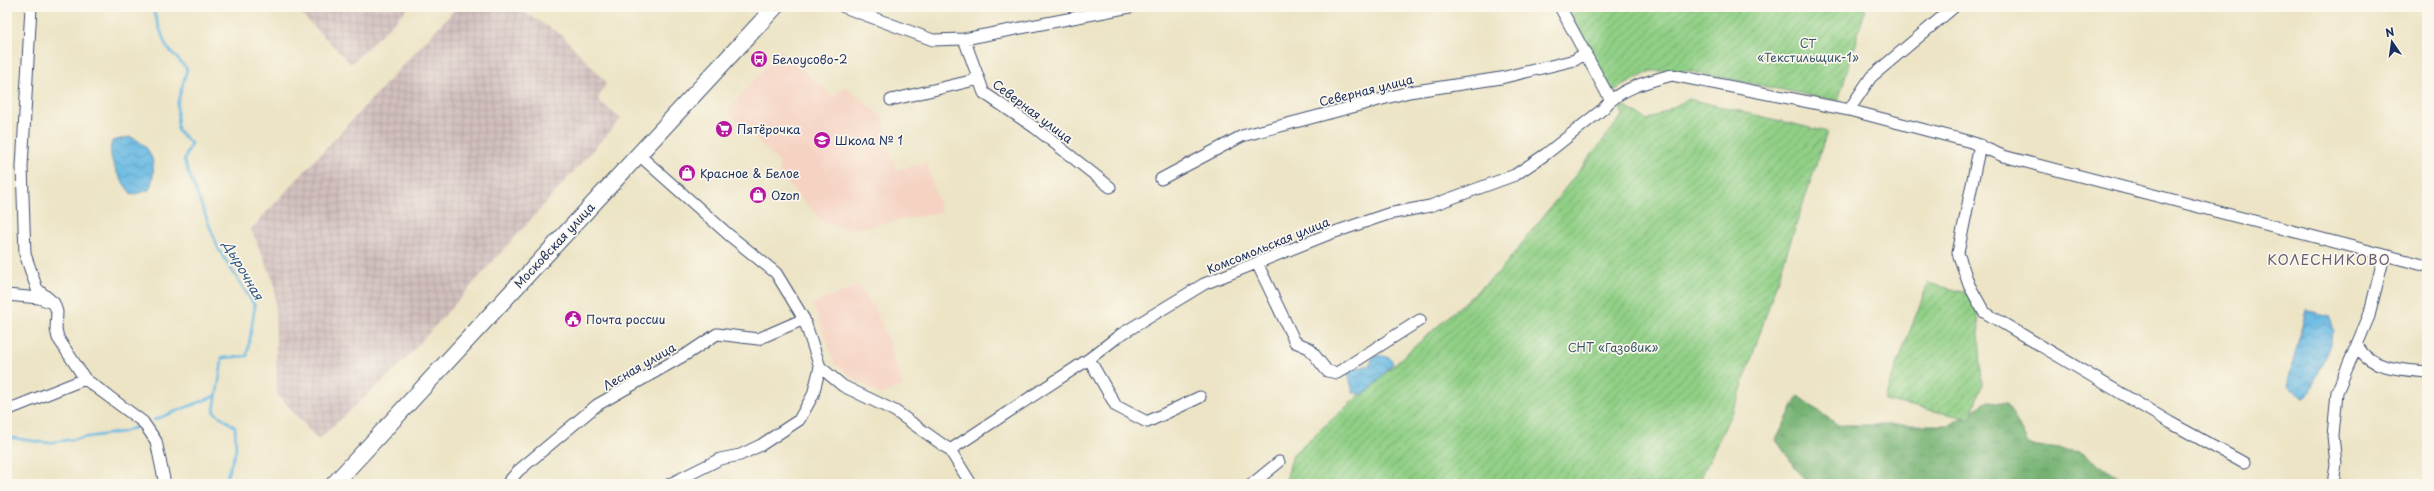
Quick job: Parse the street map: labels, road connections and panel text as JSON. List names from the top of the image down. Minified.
{"streets":{"highway":["Московская улица"],"street":["Северная улица","Комсомольская улица","Лесная улица"]},"districts":["КОЛЕСНИКОВО"],"water":["Дырочная"],"parks":["СТ «Текстильщик-1»","СНТ «Газовик»"],"places":{"bus stop":["Белоусово-2"],"supermarket":["Пятёрочка"],"school or university":["Школа № 1"],"shop":["Красное & Белое","Ozon"],"public building":["Почта россии"]},"north":"top"}
